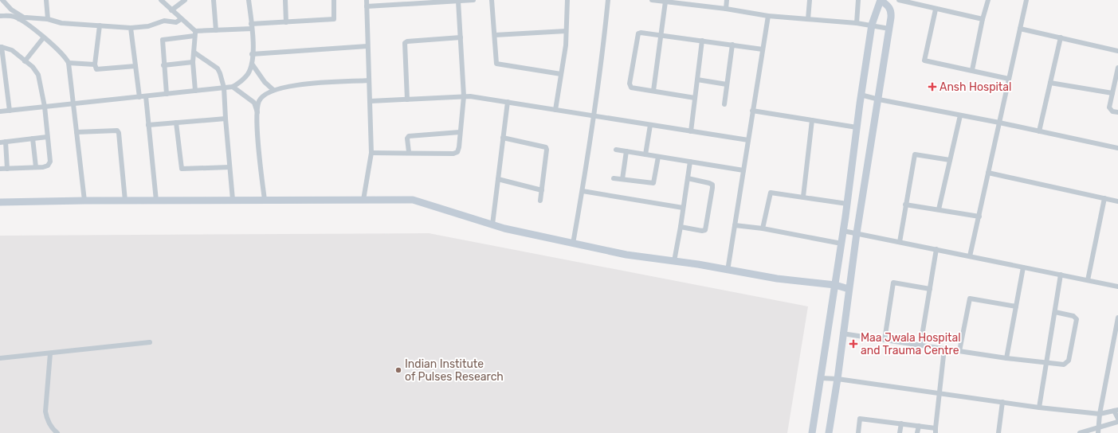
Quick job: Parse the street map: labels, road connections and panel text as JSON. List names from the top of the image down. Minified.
{"places":{"health":["Ansh Hospital","Maa Jwala Hospital and Trauma Centre"],"other":["Indian Institute of Pulses Research"]}}
